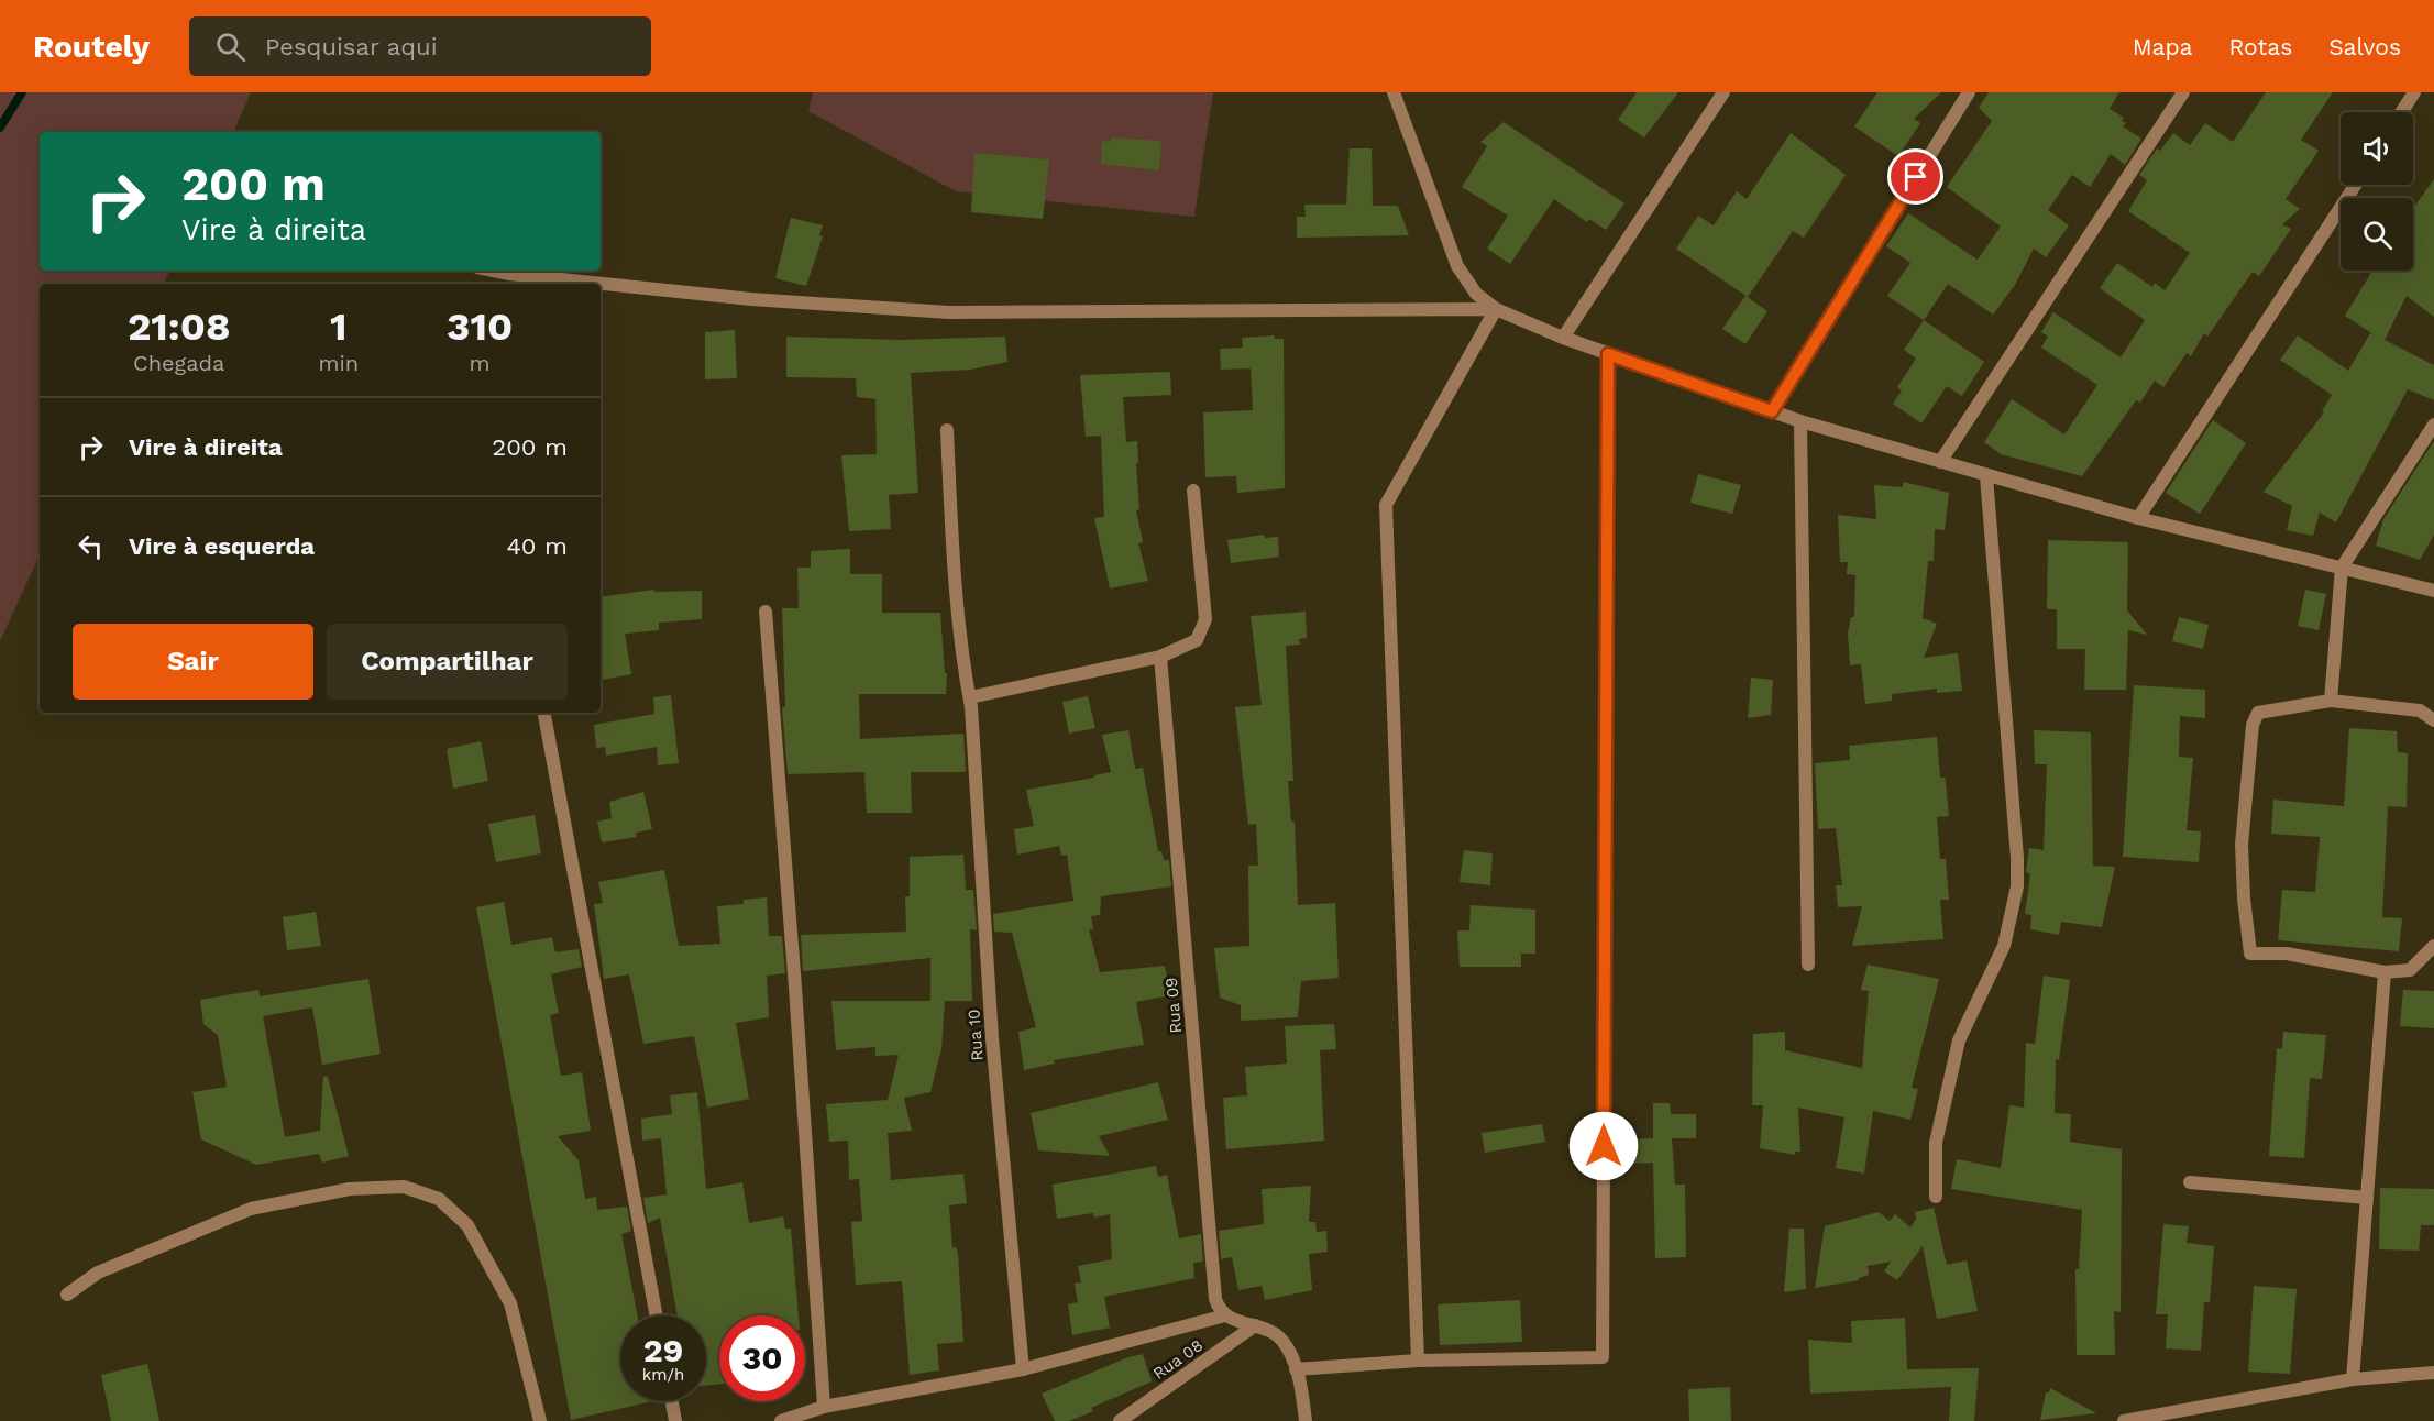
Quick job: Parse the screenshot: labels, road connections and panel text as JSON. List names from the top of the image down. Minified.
{"streets":{"street":["Rua 09","Rua 10","Rua 08"]},"page":{"header":"Routely","search":"Pesquisar aqui","nav":["Mapa","Rotas","Salvos"],"turn":["200 m","Vire à direita"],"eta":["21:08","Chegada","1","min","310","m"],"list":[{"name":"Vire à direita","value":"200 m"},{"name":"Vire à esquerda","value":"40 m"}],"buttons":["Sair","Compartilhar"],"speed":"29 km/h","limit":"30"}}
